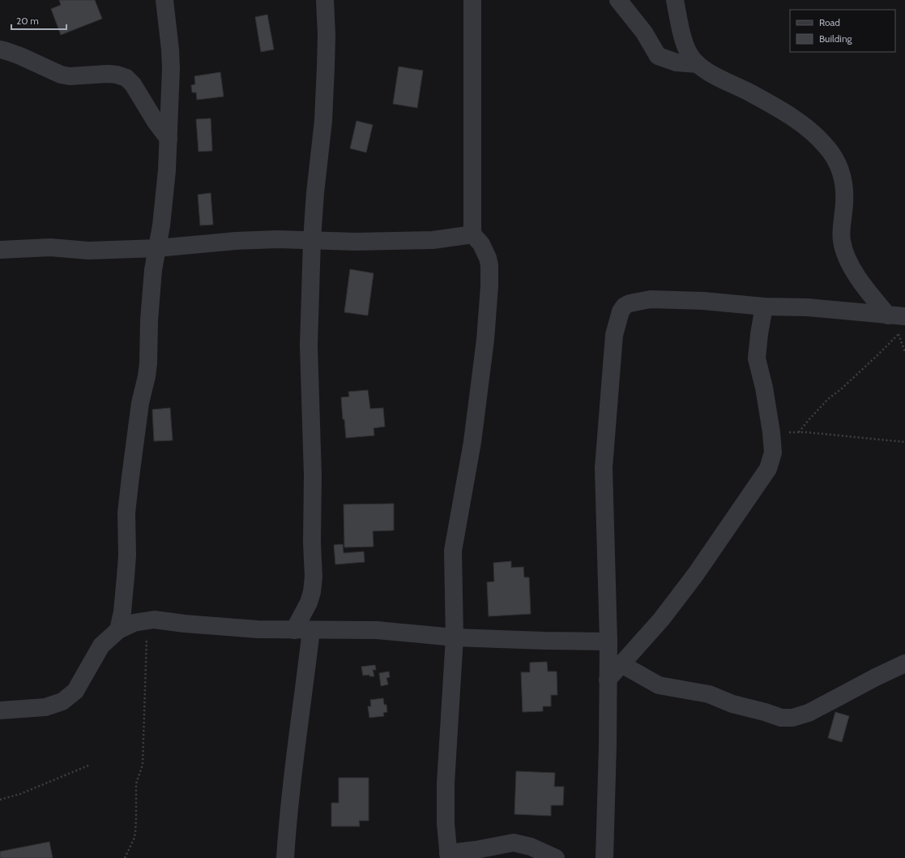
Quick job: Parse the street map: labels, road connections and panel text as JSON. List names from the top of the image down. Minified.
{"legend":["Road","Building"],"scale_bar":"20 m"}
